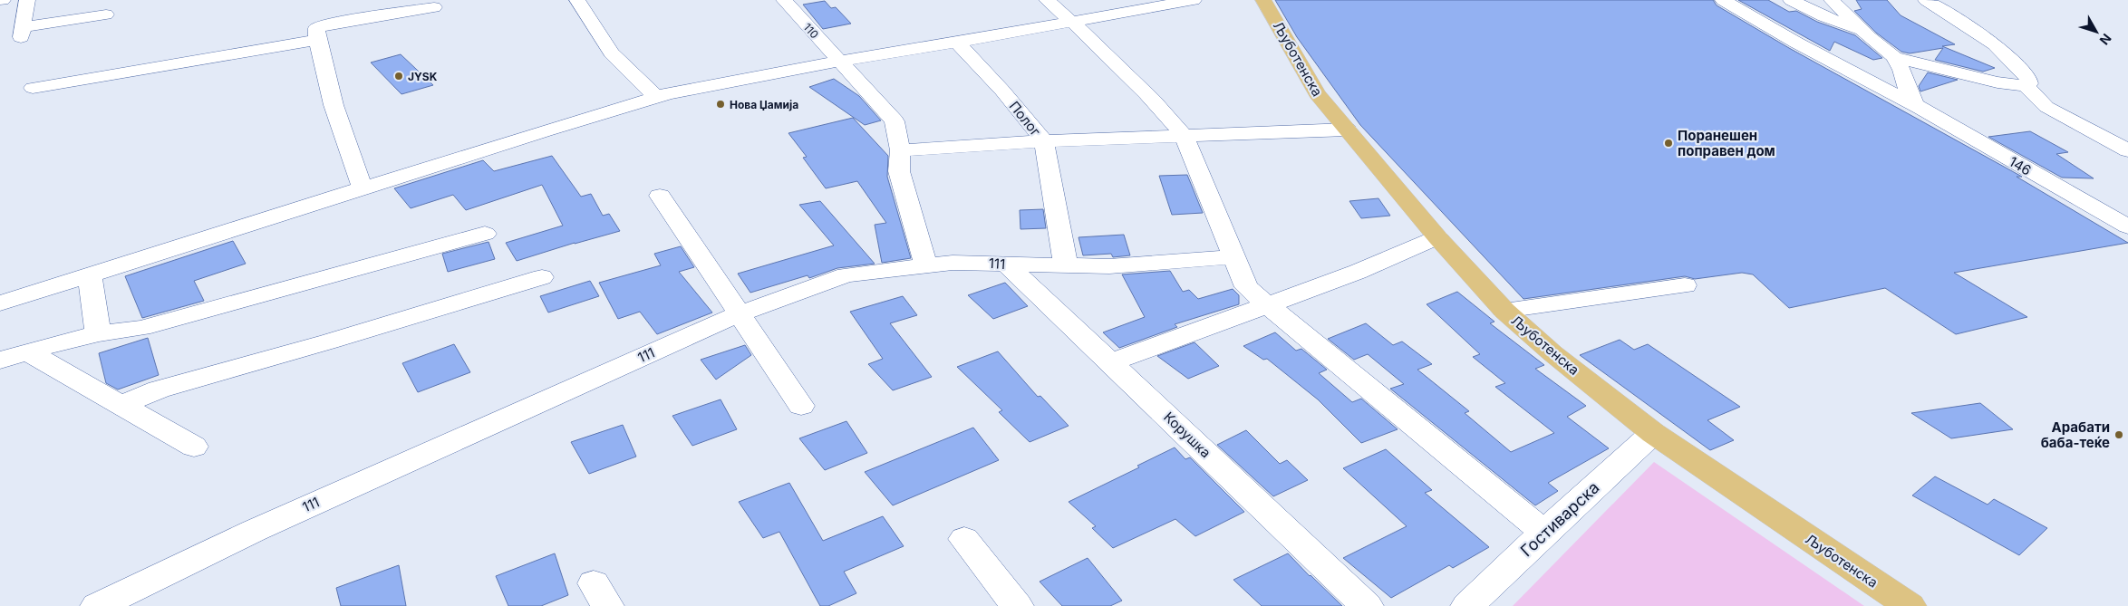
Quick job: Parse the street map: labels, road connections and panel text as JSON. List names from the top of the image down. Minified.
{"streets":{"main road":["Љуботенска"],"street":["110","Полог","146","111","Корушка","Гостиварска"]},"crossings":[["110","111"],["Љуботенска","Гостиварска"],["Полог","111"],["111","Корушка"]],"places":["JYSK","Нова Џамија","Поранешен поправен дом","Арабати баба-теќе"],"north":"bottom right"}
